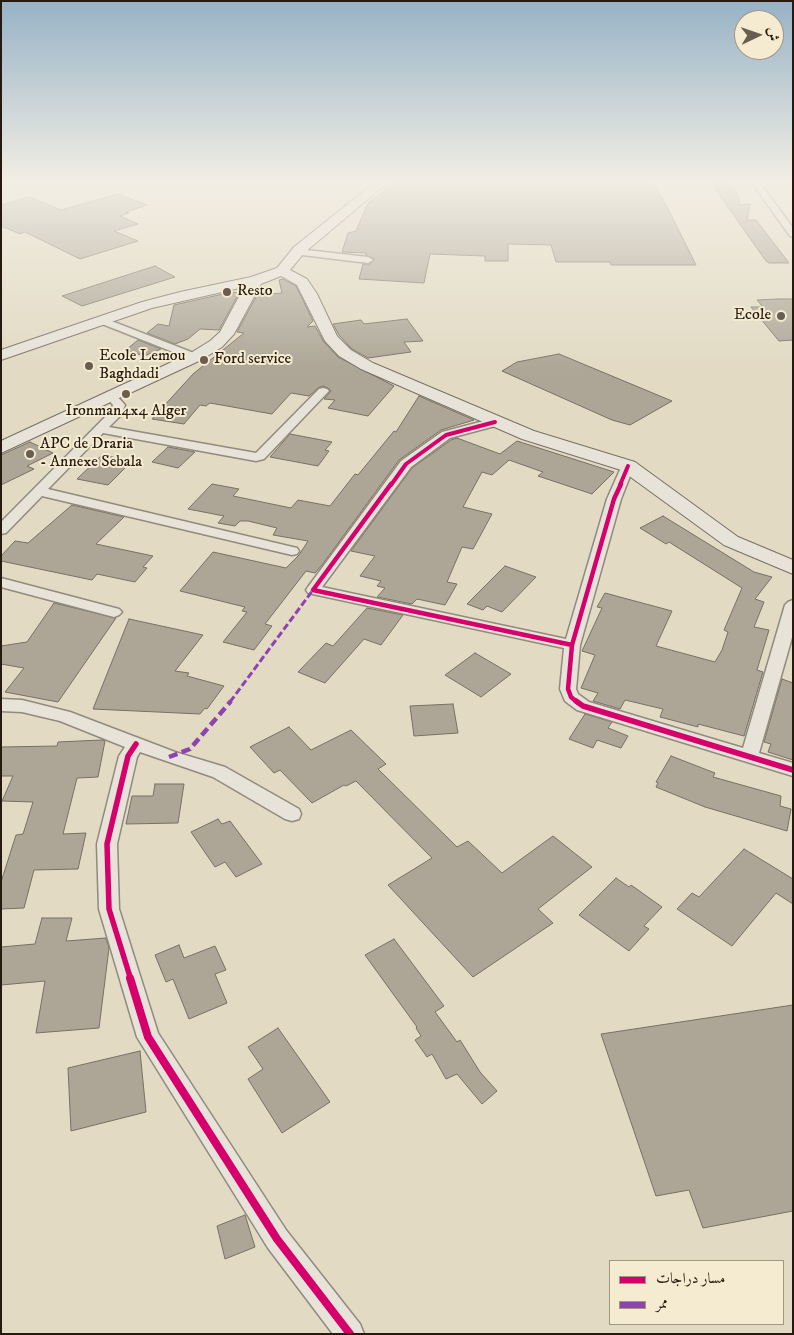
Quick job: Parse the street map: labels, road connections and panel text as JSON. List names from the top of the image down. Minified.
{"places":["Resto","Ecole","Ford service","Ecole Lemou Baghdadi","Ironman4x4 Alger","APC de Draria - Annexe Sebala"],"legend":["مسار دراجات","ممر"],"north":"right"}
